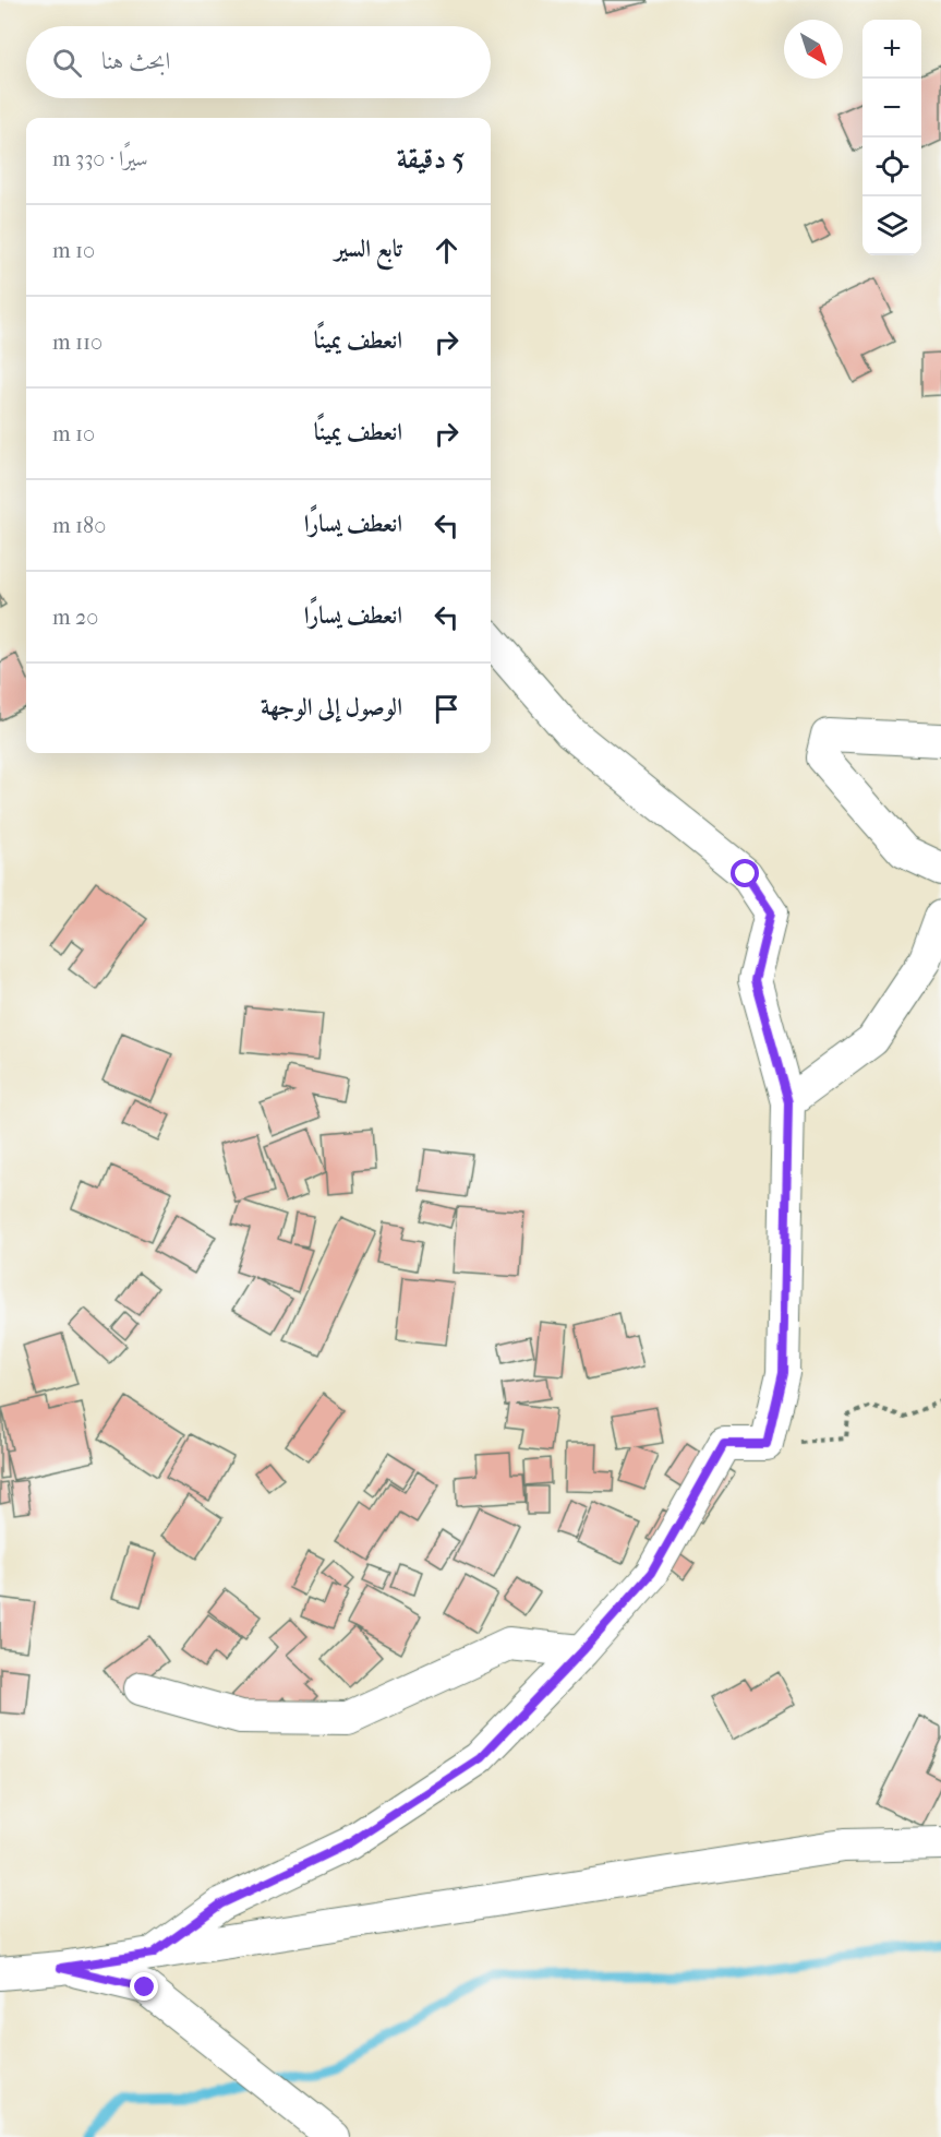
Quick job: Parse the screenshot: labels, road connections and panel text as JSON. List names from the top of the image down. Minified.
{"north":"bottom right","page":{"map_buttons":["+","−"],"search":"ابحث هنا","heading":["5 دقيقة","سيرًا · 330 m"],"list":[["تابع السير","10 m"],["انعطف يمينًا","110 m"],["انعطف يمينًا","10 m"],["انعطف يسارًا","180 m"],["انعطف يسارًا","20 m"],"الوصول إلى الوجهة"]}}
